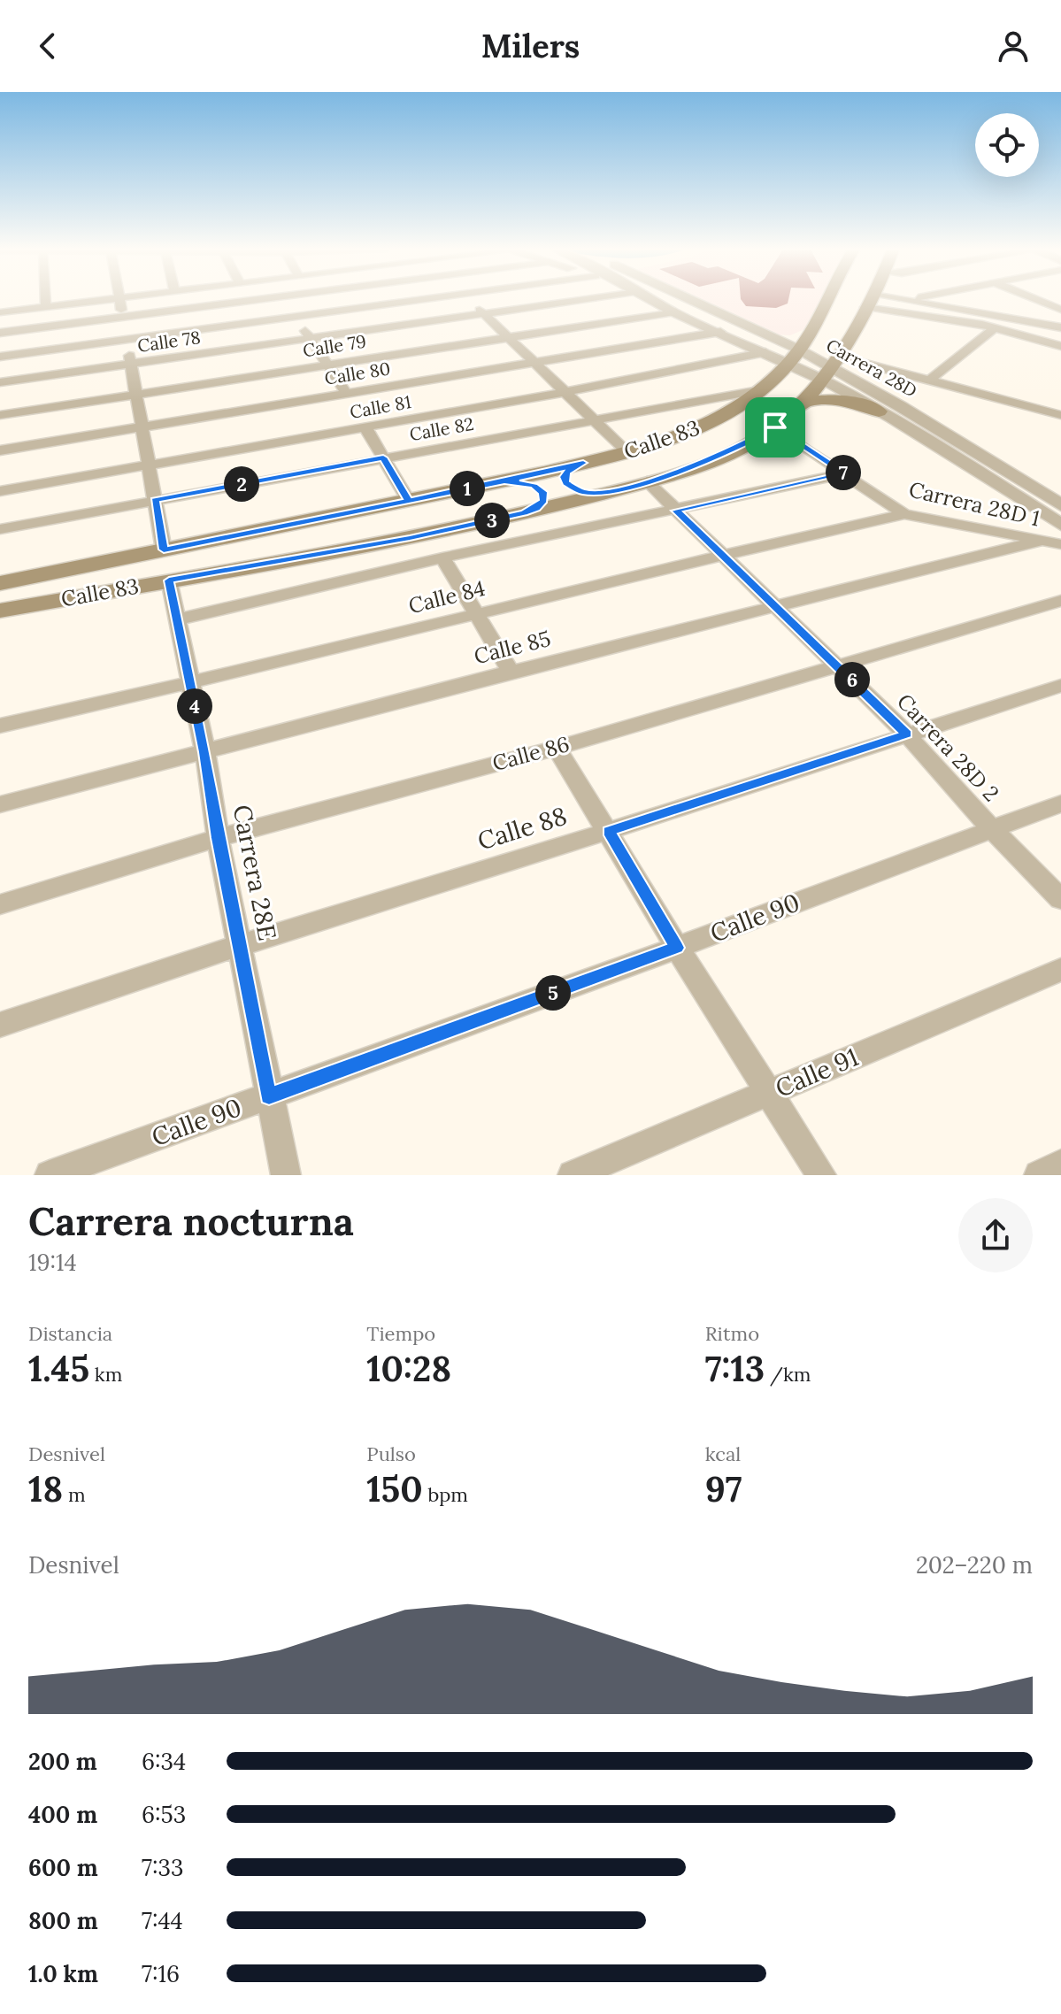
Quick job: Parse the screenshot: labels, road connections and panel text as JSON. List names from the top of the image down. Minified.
{"streets":{"main road":["Calle 83"],"street":["Calle 78","Calle 79","Carrera 28D","Calle 80","Calle 81","Calle 82","Carrera 28D 1","Calle 84","Calle 85","Carrera 28D 2","Calle 86","Calle 88","Carrera 28E","Calle 90","Calle 91"]},"crossings":[["Calle 79","Carrera 28D"],["Carrera 28D","Calle 80"],["Carrera 28D","Calle 81"],["Carrera 28D","Calle 83"],["Calle 82","Calle 83"],["Calle 83","Carrera 28D 1"],["Calle 83","Carrera 28D 2"],["Calle 83","Carrera 28E"],["Carrera 28D 1","Calle 84"],["Carrera 28D 1","Calle 85"],["Calle 84","Carrera 28D 2"],["Calle 84","Carrera 28E"],["Calle 85","Carrera 28D 2"],["Calle 85","Carrera 28E"],["Carrera 28D 2","Calle 86"],["Carrera 28D 2","Calle 88"],["Carrera 28D 2","Calle 90"],["Calle 86","Carrera 28E"],["Calle 88","Carrera 28E"],["Carrera 28E","Calle 90"]],"page":{"header":"Milers","pins":["7","2","1","3","6","4","5"],"heading":["Carrera nocturna","19:14"],"stats":[["Distancia","1.45 km"],["Tiempo","10:28"],["Ritmo","7:13 /km"],["Desnivel","18 m"],["Pulso","150 bpm"],["kcal","97"]],"chart":["Desnivel","202–220 m"],"list":[{"name":"200 m","note":"6:34"},{"name":"400 m","note":"6:53"},{"name":"600 m","note":"7:33"},{"name":"800 m","note":"7:44"},{"name":"1.0 km","note":"7:16"}]}}
